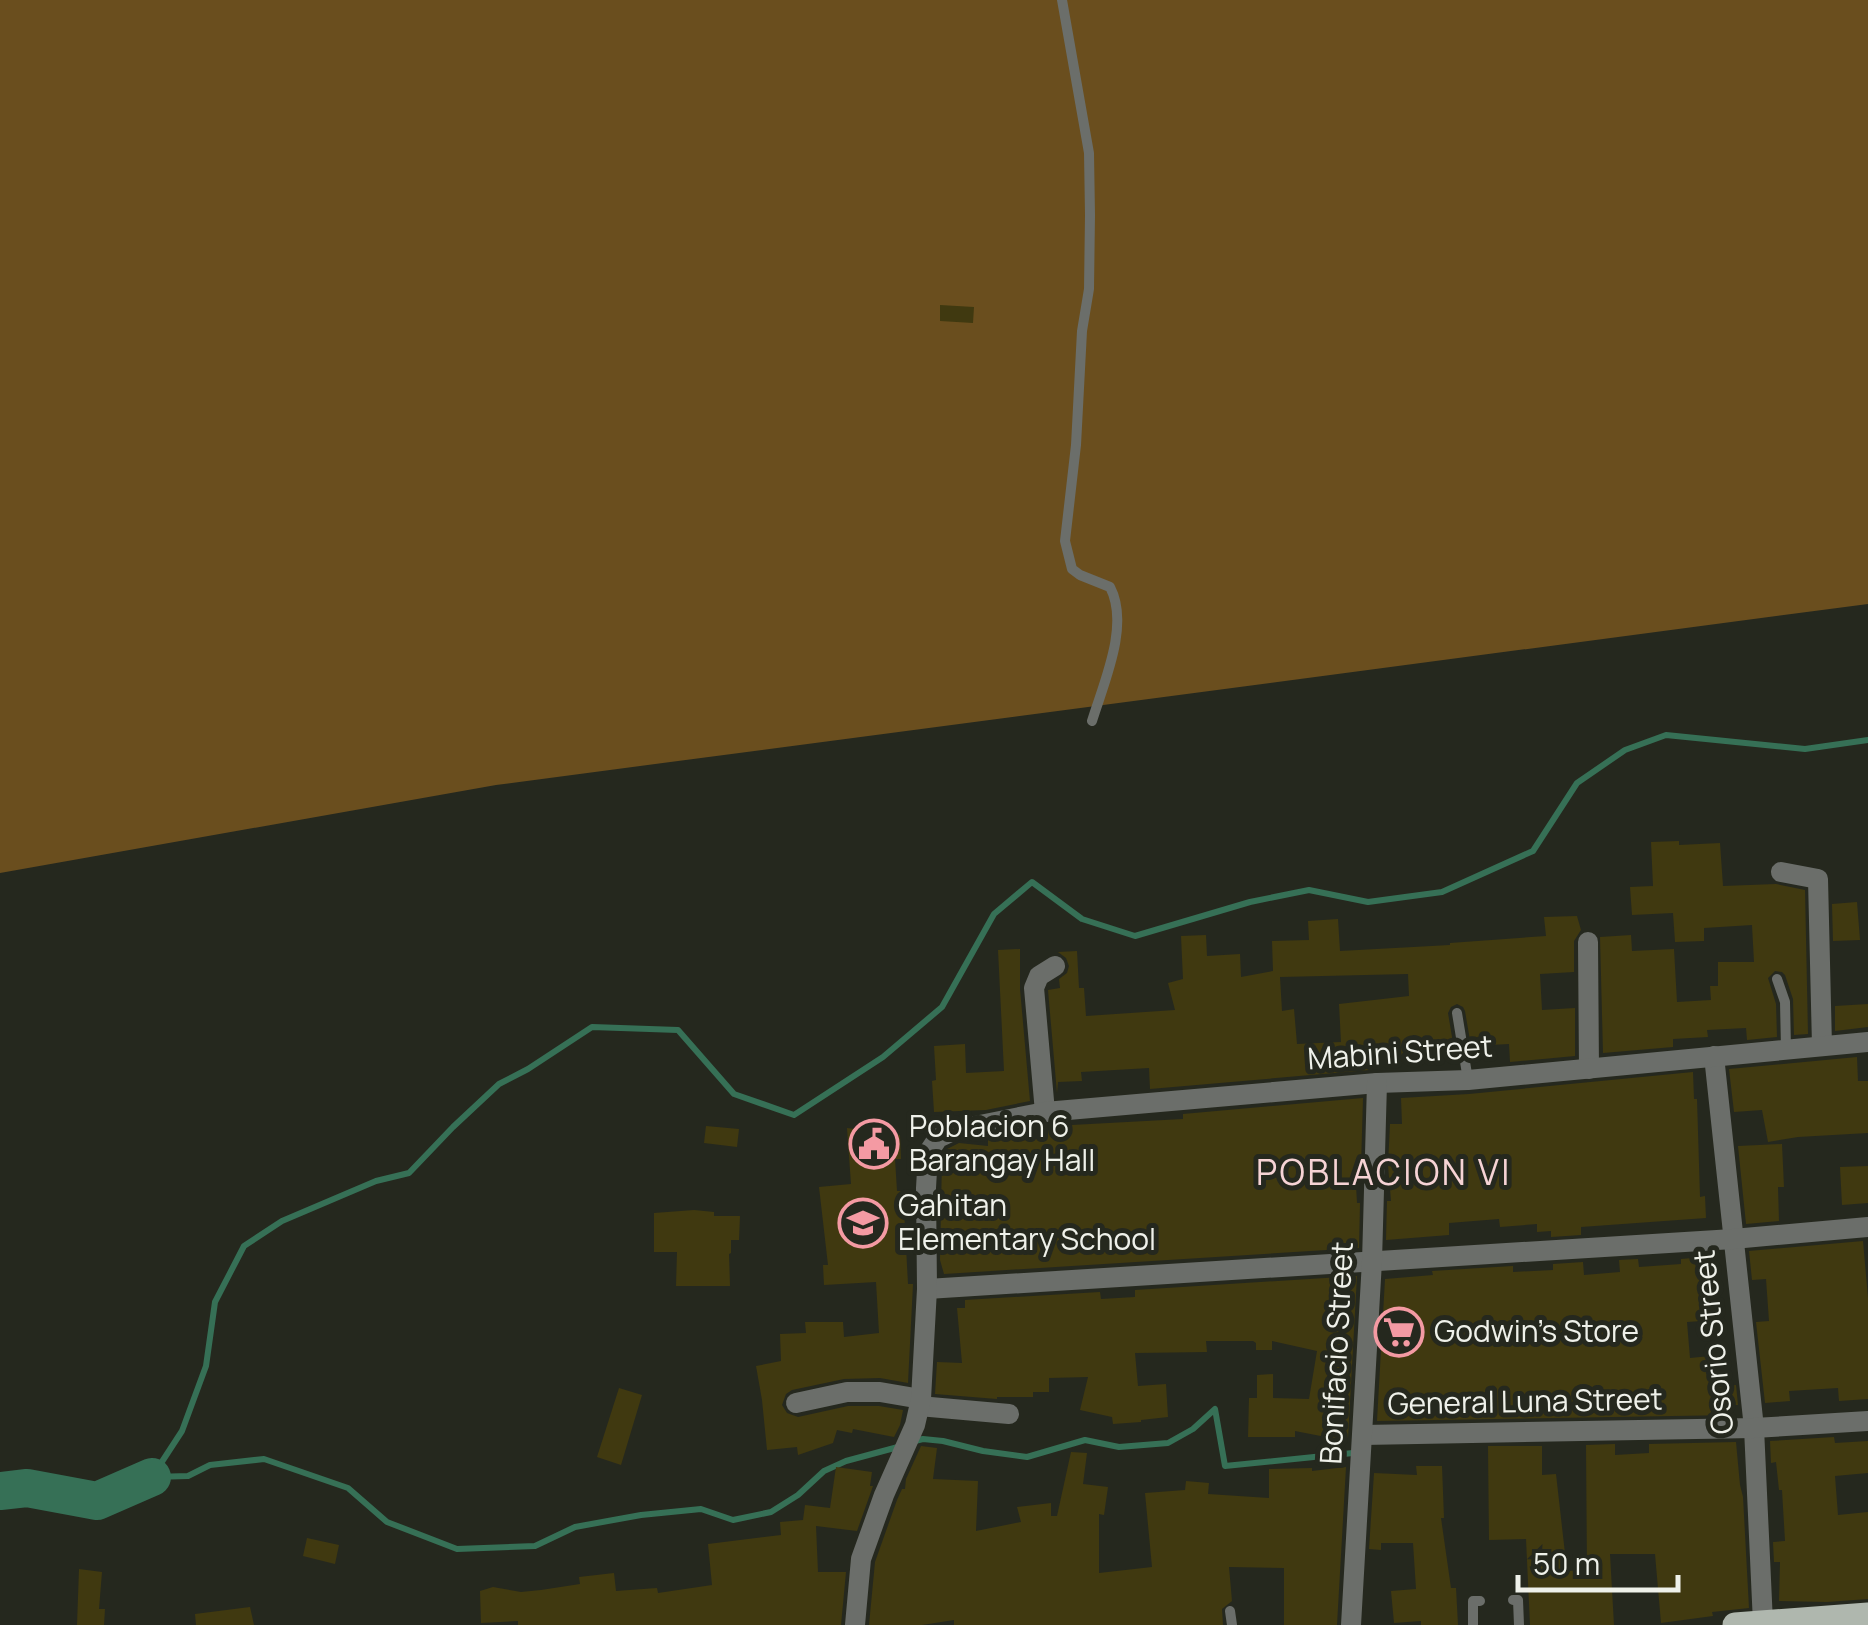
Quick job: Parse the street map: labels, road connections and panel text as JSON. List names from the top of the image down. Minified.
{"streets":{"street":["Mabini Street","Osorio Street","Bonifacio Street","General Luna Street"]},"crossings":[["Mabini Street","Osorio Street"],["Mabini Street","Bonifacio Street"],["Osorio Street","General Luna Street"],["Bonifacio Street","General Luna Street"]],"districts":["POBLACION VI"],"places":{"public building":["Poblacion 6 Barangay Hall"],"school or university":["Gahitan Elementary School"],"supermarket":["Godwin's Store"]},"scale_bar":"50 m"}
